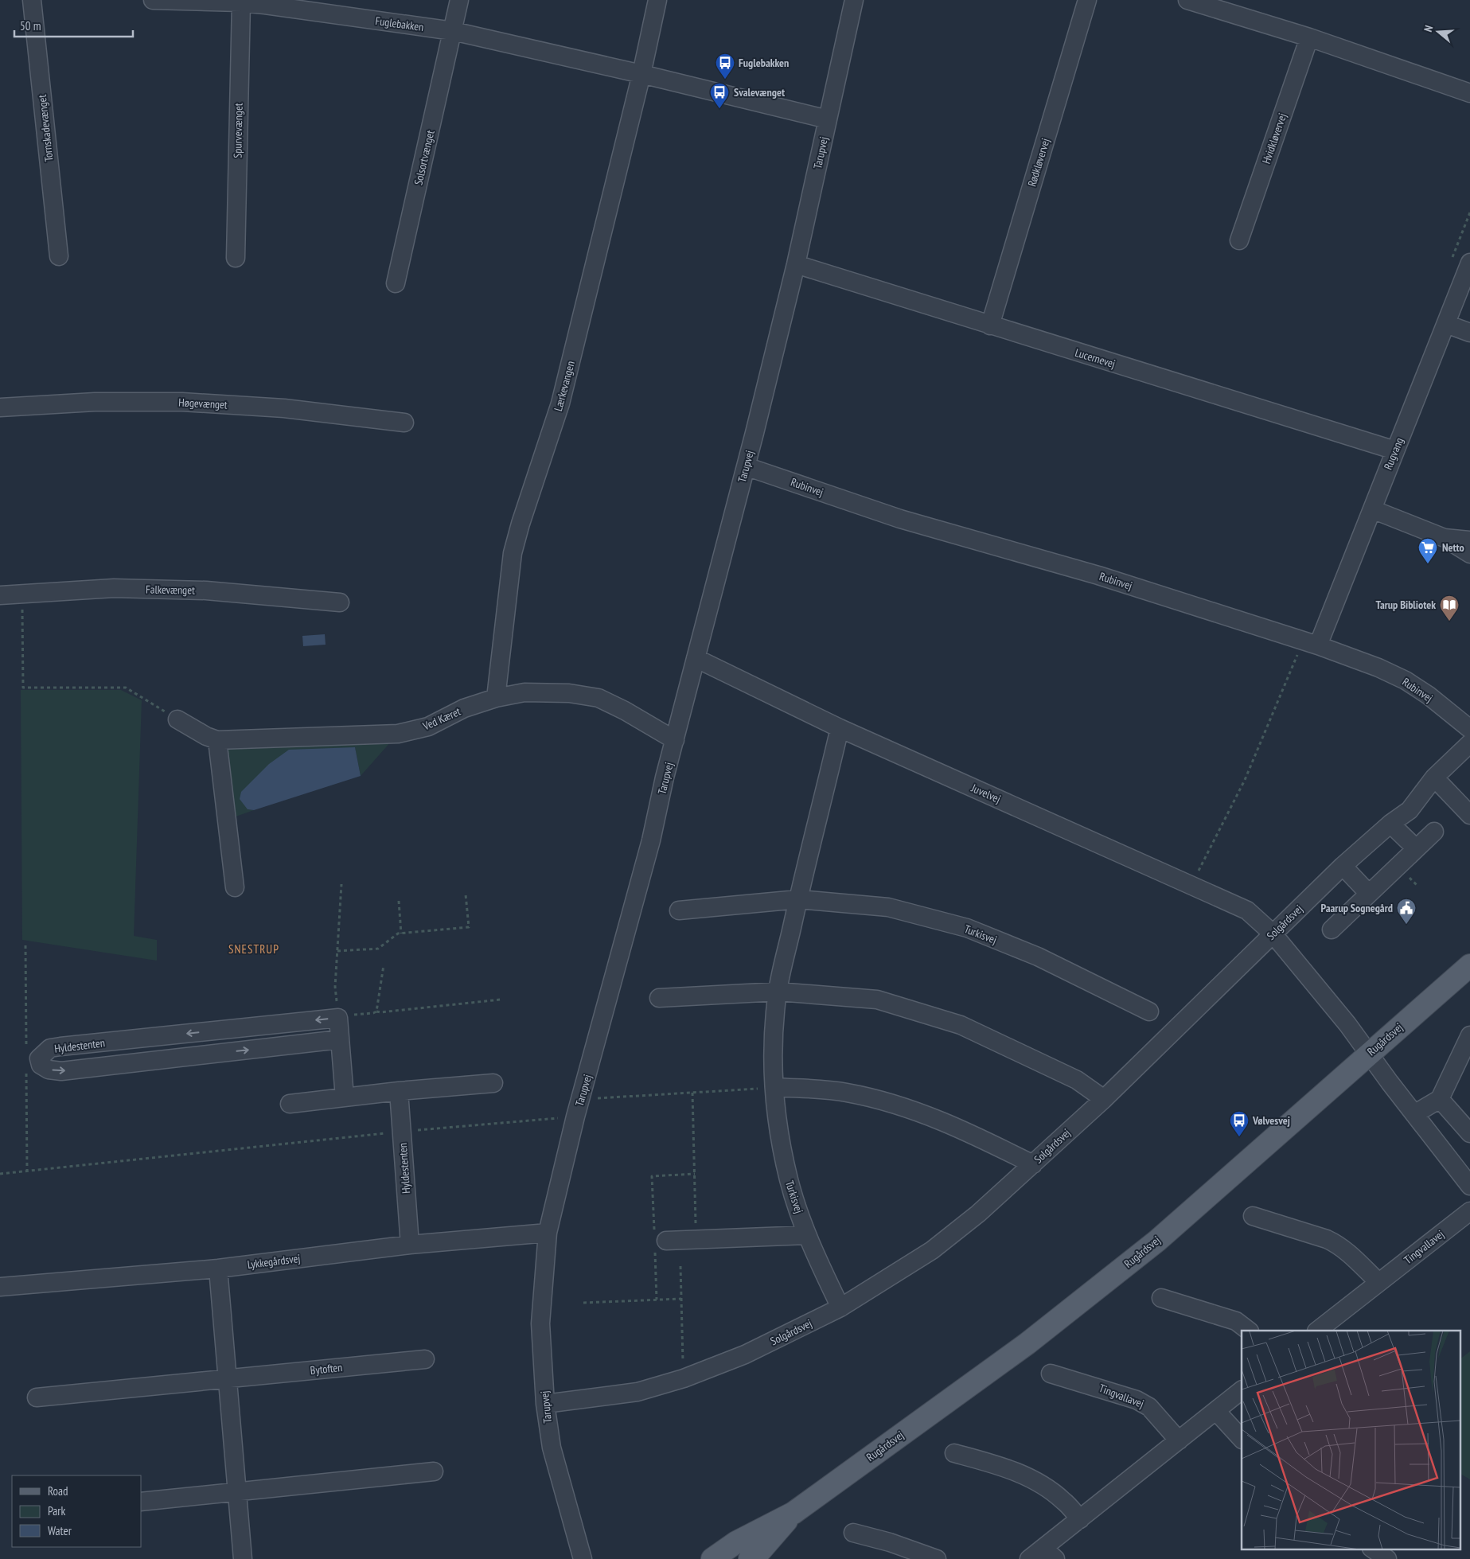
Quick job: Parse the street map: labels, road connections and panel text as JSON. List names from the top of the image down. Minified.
{"streets":{"main road":["Rugårdsvej"],"street":["Fuglebakken","Tornskadevænget","Spurvevænget","Hvidkløvervej","Tarupvej","Solsortvænget","Rødkløvervej","Lucernevej","Lærkevangen","Høgevænget","Rugvang","Rubinvej","Falkevænget","Ved Kæret","Juvelvej","Solgårdsvej","Turkisvej","Hyldestenten","Tingvallavej","Lykkegårdsvej","Bytoften"]},"crossings":[["Fuglebakken","Spurvevænget"],["Fuglebakken","Tarupvej"],["Fuglebakken","Solsortvænget"],["Fuglebakken","Lærkevangen"],["Tarupvej","Lucernevej"],["Tarupvej","Rubinvej"],["Tarupvej","Ved Kæret"],["Tarupvej","Juvelvej"],["Tarupvej","Solgårdsvej"],["Tarupvej","Lykkegårdsvej"],["Rødkløvervej","Lucernevej"],["Lucernevej","Rugvang"],["Lærkevangen","Ved Kæret"],["Rugvang","Rubinvej"],["Juvelvej","Solgårdsvej"],["Juvelvej","Turkisvej"],["Solgårdsvej","Turkisvej"],["Hyldestenten","Lykkegårdsvej"]],"districts":["SNESTRUP"],"places":{"bus stop":["Fuglebakken","Svalevænget","Vølvesvej"],"supermarket":["Netto"],"library":["Tarup Bibliotek"],"public building":["Paarup Sognegård"]},"legend":["Road","Park","Water"],"scale_bar":"50 m","north":"left"}
